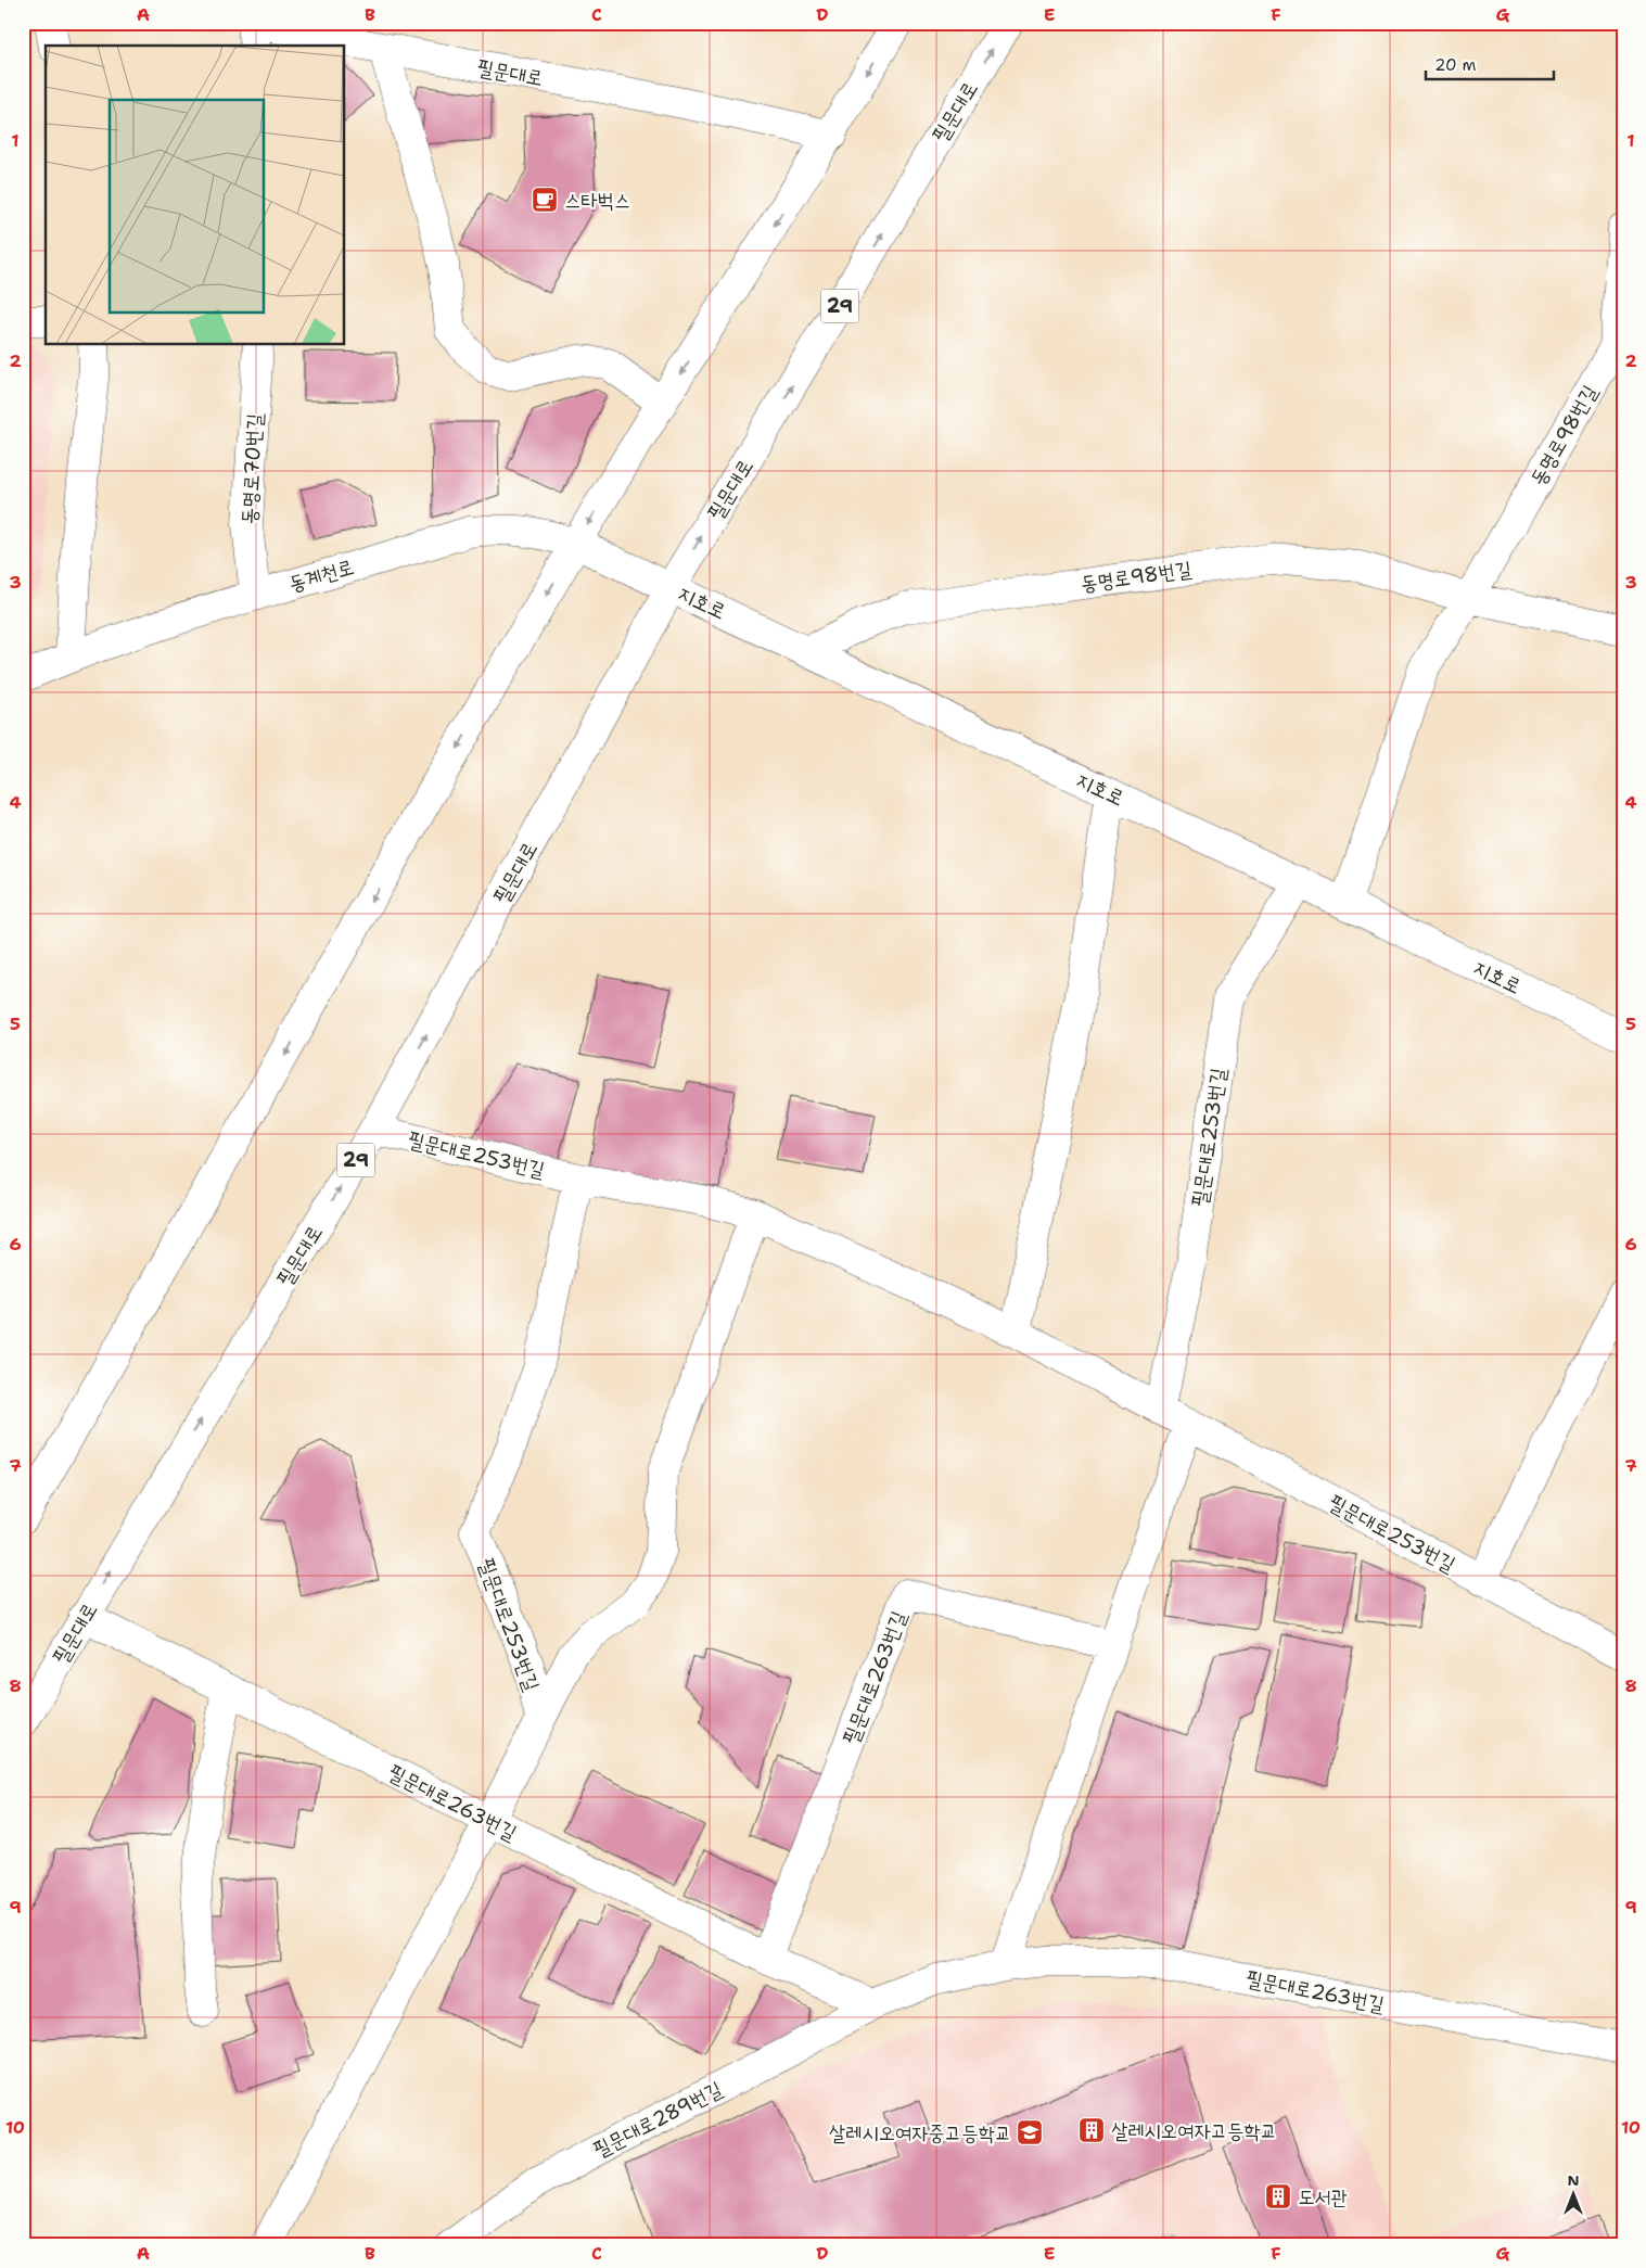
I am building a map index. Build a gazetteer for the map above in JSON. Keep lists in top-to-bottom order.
{
  "streets": {
    "street": [
      "필문대로",
      "29",
      "동명로98번길",
      "동명로70번길",
      "동계천로",
      "지호로",
      "필문대로253번길",
      "필문대로263번길",
      "필문대로289번길"
    ]
  },
  "crossings": [
    ["필문대로", "지호로"],
    ["필문대로", "필문대로253번길"],
    ["필문대로", "필문대로263번길"],
    ["동명로98번길", "지호로"],
    ["동명로70번길", "동계천로"],
    ["동계천로", "지호로"],
    ["지호로", "필문대로253번길"],
    ["필문대로263번길", "필문대로289번길"]
  ],
  "places": {
    "cafe": ["스타벅스"],
    "building": ["살레시오여자고등학교", "도서관"],
    "school or university": ["살레시오여자중고등학교"]
  },
  "scale_bar": "20 m",
  "north": "top",
  "grid": {
    "columns": [
      "A",
      "B",
      "C",
      "D",
      "E",
      "F",
      "G"
    ],
    "rows": [
      "1",
      "2",
      "3",
      "4",
      "5",
      "6",
      "7",
      "8",
      "9",
      "10"
    ]
  }
}
